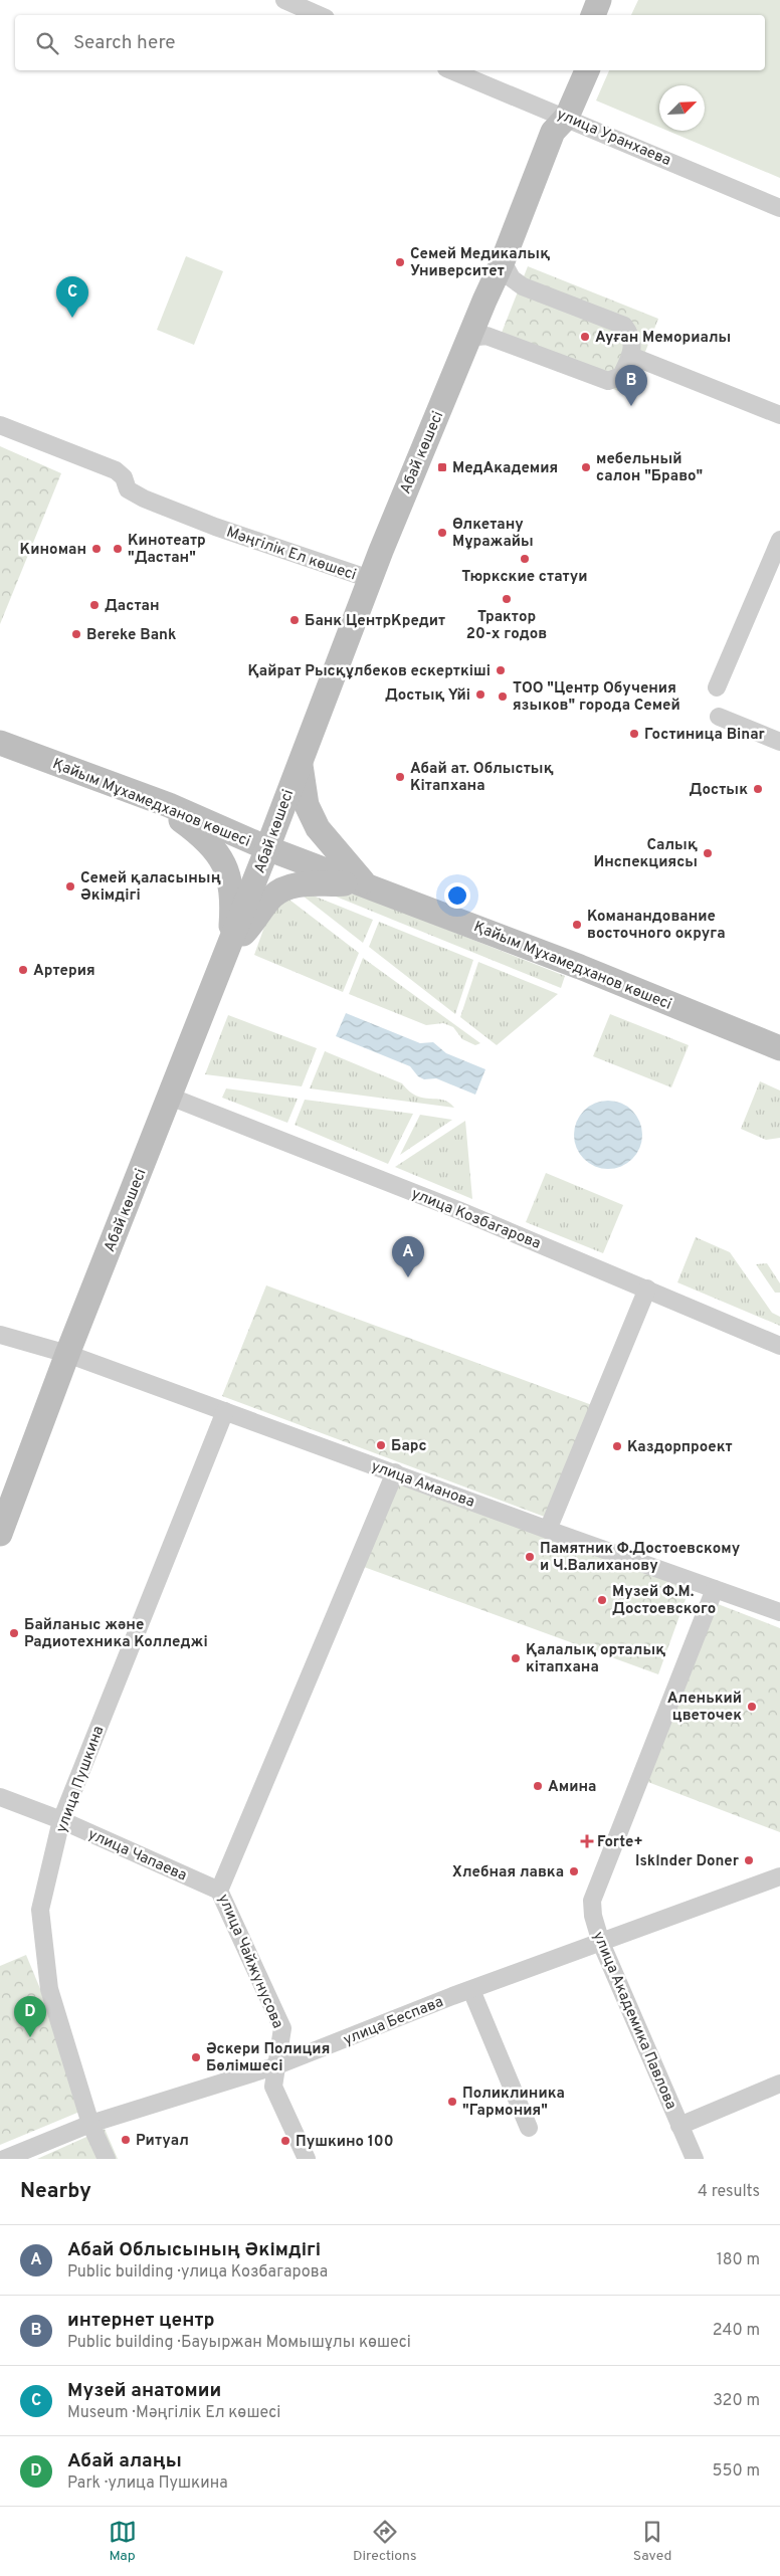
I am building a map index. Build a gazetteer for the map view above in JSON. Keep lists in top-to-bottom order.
{
  "streets": {
    "main road": ["Абай көшесі", "Қайым Мұхамедханов көшесі"],
    "street": [
      "улица Уранхаева",
      "Мәңгілік Ел көшесі",
      "улица Козбагарова",
      "улица Аманова",
      "улица Пушкина",
      "улица Чапаева",
      "улица Чайжунусова",
      "улица Беспава",
      "улица Академика Павлова"
    ]
  },
  "crossings": [
    ["улица Уранхаева", "Абай көшесі"],
    ["Абай көшесі", "Мәңгілік Ел көшесі"],
    ["Абай көшесі", "Қайым Мұхамедханов көшесі"],
    ["Абай көшесі", "улица Козбагарова"],
    ["Абай көшесі", "улица Аманова"],
    ["улица Аманова", "улица Пушкина"],
    ["улица Аманова", "улица Чайжунусова"],
    ["улица Аманова", "улица Академика Павлова"],
    ["улица Пушкина", "улица Чапаева"],
    ["улица Пушкина", "улица Беспава"],
    ["улица Чапаева", "улица Чайжунусова"],
    ["улица Чайжунусова", "улица Беспава"],
    ["улица Беспава", "улица Академика Павлова"]
  ],
  "places": {
    "other": [
      "Семей Медикалық Университет",
      "Ауған Мемориалы",
      "мебельный салон \"Браво\"",
      "Өлкетану Мұражайы",
      "Киноман",
      "Кинотеатр \"Дастан\"",
      "Тюркские статуи",
      "Трактор 20-х годов",
      "Дастан",
      "Банк ЦентрКредит",
      "Bereke Bank",
      "Қайрат Рысқұлбеков ескерткіші",
      "Достық Үйі",
      "ТОО \"Центр Обучения языков\" города Семей",
      "Гостиница Binar",
      "Абай ат. Облыстық Кітапхана",
      "Достык",
      "Салық Инспекциясы",
      "Семей қаласының Әкімдігі",
      "Команандование восточного округа",
      "Артерия",
      "Барс",
      "Каздорпроект",
      "Памятник Ф.Достоевскому и Ч.Валиханову",
      "Музей Ф.М. Достоевского",
      "Байланыс және Радиотехника Колледжі",
      "Қалалық орталық кітапхана",
      "Аленький цветочек",
      "Амина",
      "Isklnder Doner",
      "Хлебная лавка",
      "Әскери Полиция Бөлімшесі",
      "Поликлиника \"Гармония\"",
      "Ритуал",
      "Пушкино 100"
    ],
    "transit": ["МедАкадемия"],
    "health": ["Forte+"]
  },
  "north": "top right",
  "page": {
    "search": "Search here",
    "pins": [
      "C",
      "B",
      "A",
      "D"
    ],
    "heading": ["Nearby", "4 results"],
    "list": [
      {
        "mark": "A",
        "name": "Абай Облысының Әкімдігі",
        "note": "Public building · улица Козбагарова",
        "value": "180 m"
      },
      {
        "mark": "B",
        "name": "интернет центр",
        "note": "Public building · Бауыржан Момышұлы көшесі",
        "value": "240 m"
      },
      {
        "mark": "C",
        "name": "Музей анатомии",
        "note": "Museum · Мәңгілік Ел көшесі",
        "value": "320 m"
      },
      {
        "mark": "D",
        "name": "Абай алаңы",
        "note": "Park · улица Пушкина",
        "value": "550 m"
      }
    ],
    "nav": ["Map", "Directions", "Saved"]
  }
}
